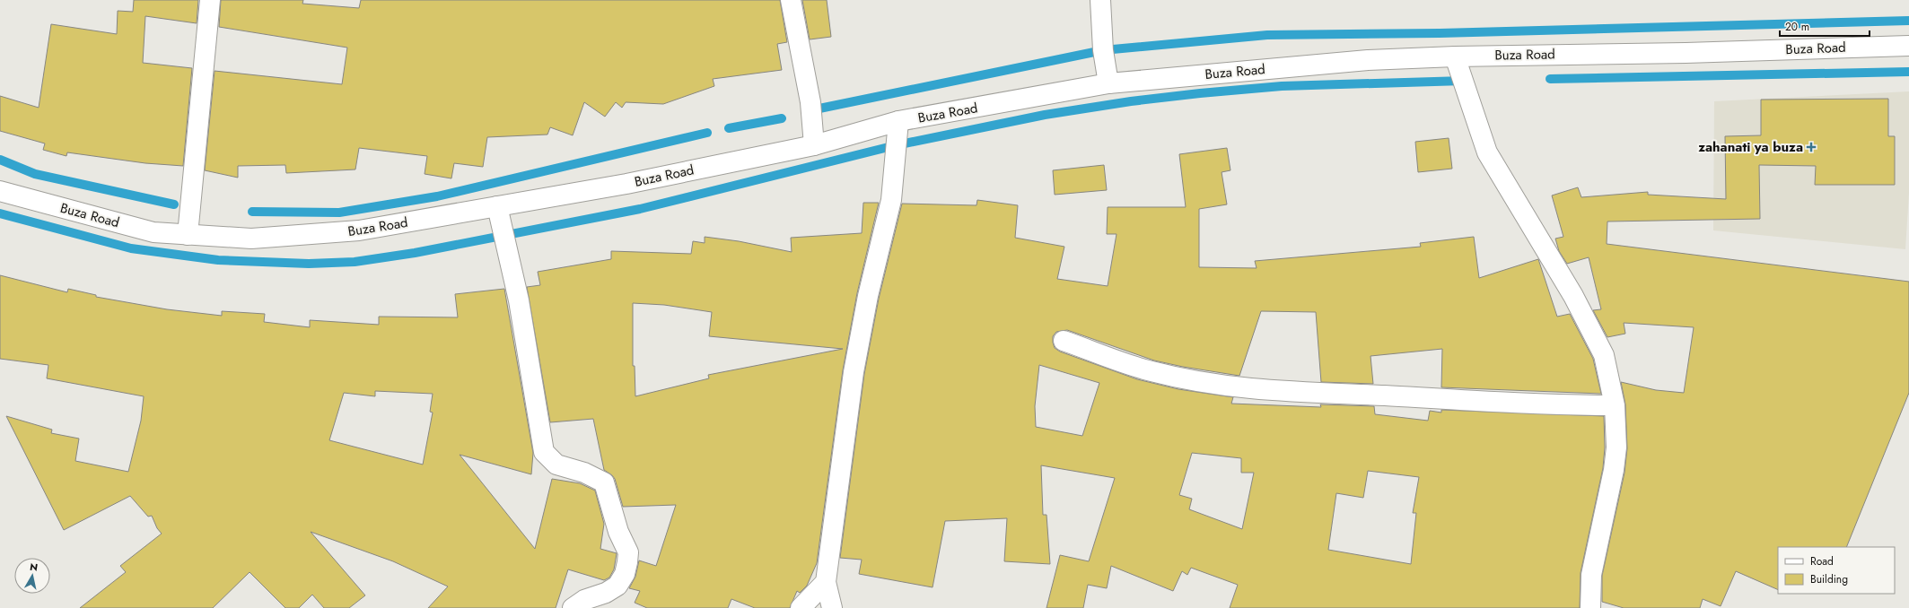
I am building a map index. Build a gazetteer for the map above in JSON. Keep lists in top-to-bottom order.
{
  "streets": {
    "street": ["Buza Road"]
  },
  "places": {
    "health": ["zahanati ya buza"]
  },
  "legend": ["Road", "Building"],
  "scale_bar": "20 m",
  "north": "top"
}
